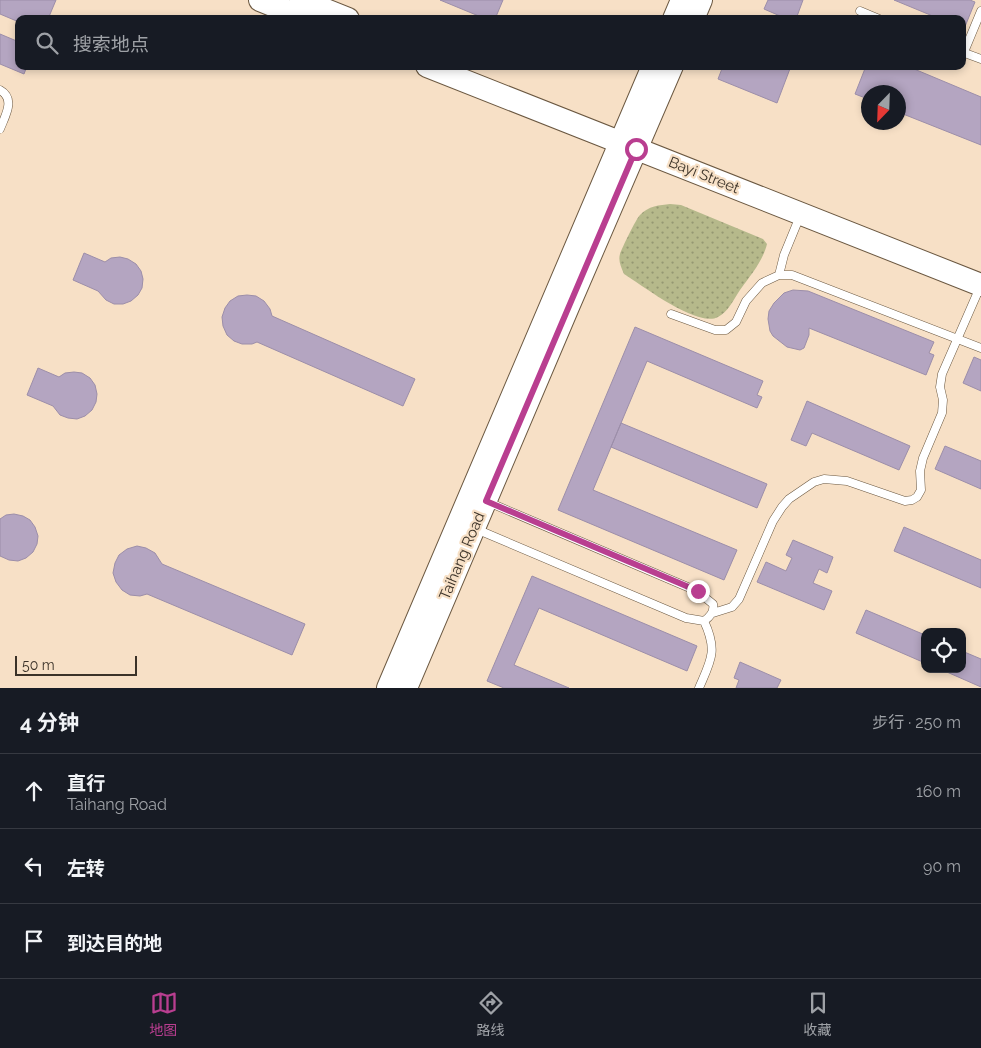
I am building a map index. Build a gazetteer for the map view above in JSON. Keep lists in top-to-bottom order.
{
  "streets": {
    "street": ["Bayi Street", "Taihang Road"]
  },
  "crossings": [
    ["Bayi Street", "Taihang Road"]
  ],
  "scale_bar": "50 m",
  "north": "bottom left",
  "page": {
    "search": "搜索地点",
    "scale": "50 m",
    "heading": ["4 分钟", "步行 · 250 m"],
    "list": [
      ["直行", "Taihang Road", "160 m"],
      ["左转", "90 m"],
      "到达目的地"
    ],
    "nav": ["地图", "路线", "收藏"]
  }
}
